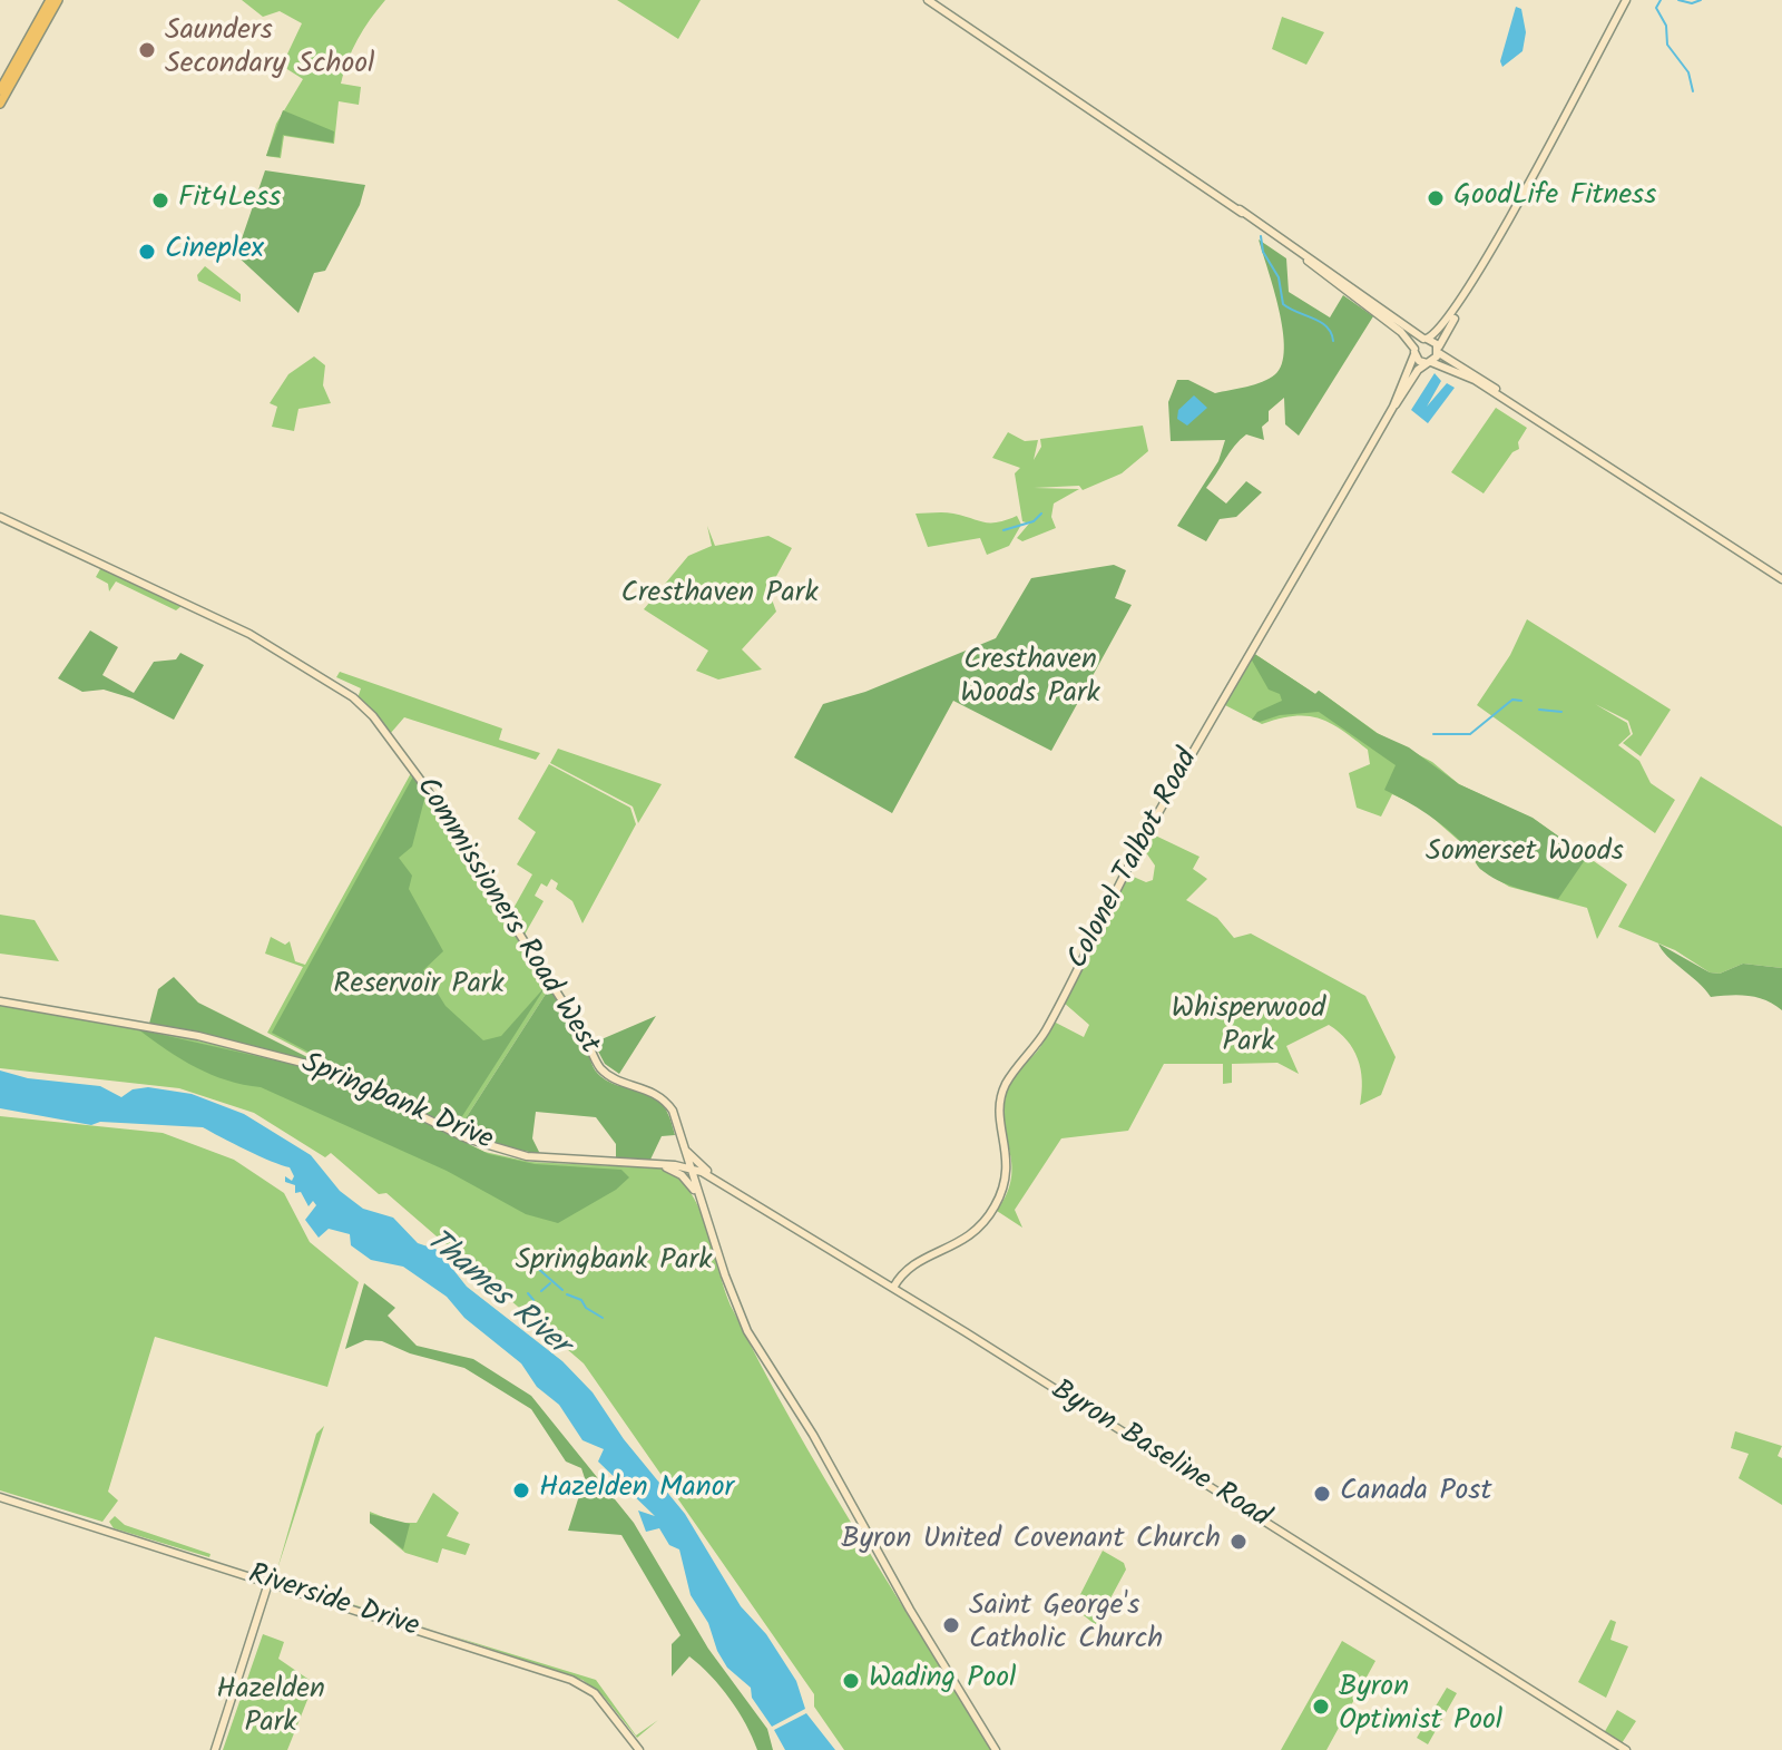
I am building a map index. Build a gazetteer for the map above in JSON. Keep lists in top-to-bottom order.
{
  "streets": {
    "main road": [
      "Colonel Talbot Road",
      "Commissioners Road West",
      "Springbank Drive",
      "Byron Baseline Road",
      "Riverside Drive"
    ]
  },
  "crossings": [
    ["Colonel Talbot Road", "Byron Baseline Road"],
    ["Commissioners Road West", "Springbank Drive"],
    ["Commissioners Road West", "Byron Baseline Road"],
    ["Springbank Drive", "Byron Baseline Road"]
  ],
  "water": ["Thames River"],
  "parks": [
    "Cresthaven Park",
    "Cresthaven Woods Park",
    "Somerset Woods",
    "Reservoir Park",
    "Whisperwood Park",
    "Springbank Park",
    "Hazelden Park"
  ],
  "places": [
    "Saunders Secondary School",
    "GoodLife Fitness",
    "Fit4Less",
    "Cineplex",
    "Hazelden Manor",
    "Canada Post",
    "Byron United Covenant Church",
    "Saint George's Catholic Church",
    "Wading Pool",
    "Byron Optimist Pool"
  ]
}
